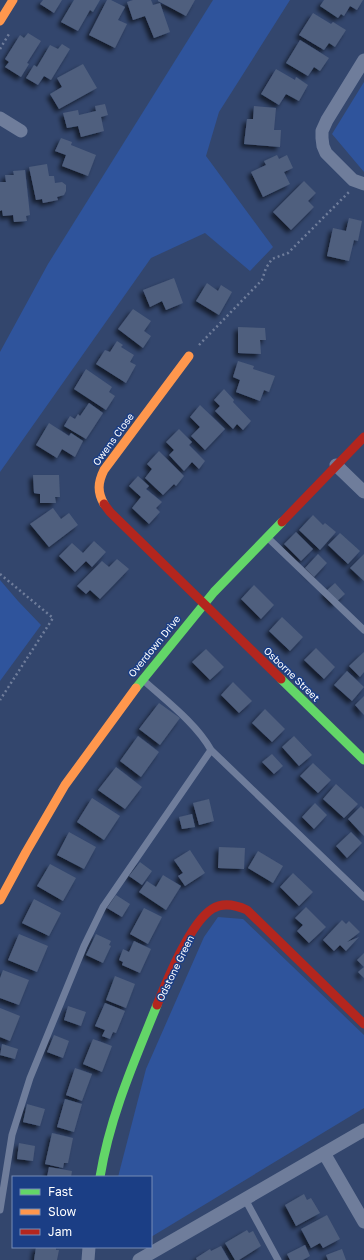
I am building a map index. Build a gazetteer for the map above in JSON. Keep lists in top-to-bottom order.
{
  "streets": {
    "street": [
      "Owens Close",
      "Overdown Drive",
      "Osborne Street",
      "Odstone Green"
    ]
  },
  "crossings": [
    ["Owens Close", "Overdown Drive"],
    ["Owens Close", "Osborne Street"],
    ["Overdown Drive", "Osborne Street"]
  ],
  "legend": ["Fast", "Slow", "Jam"]
}
